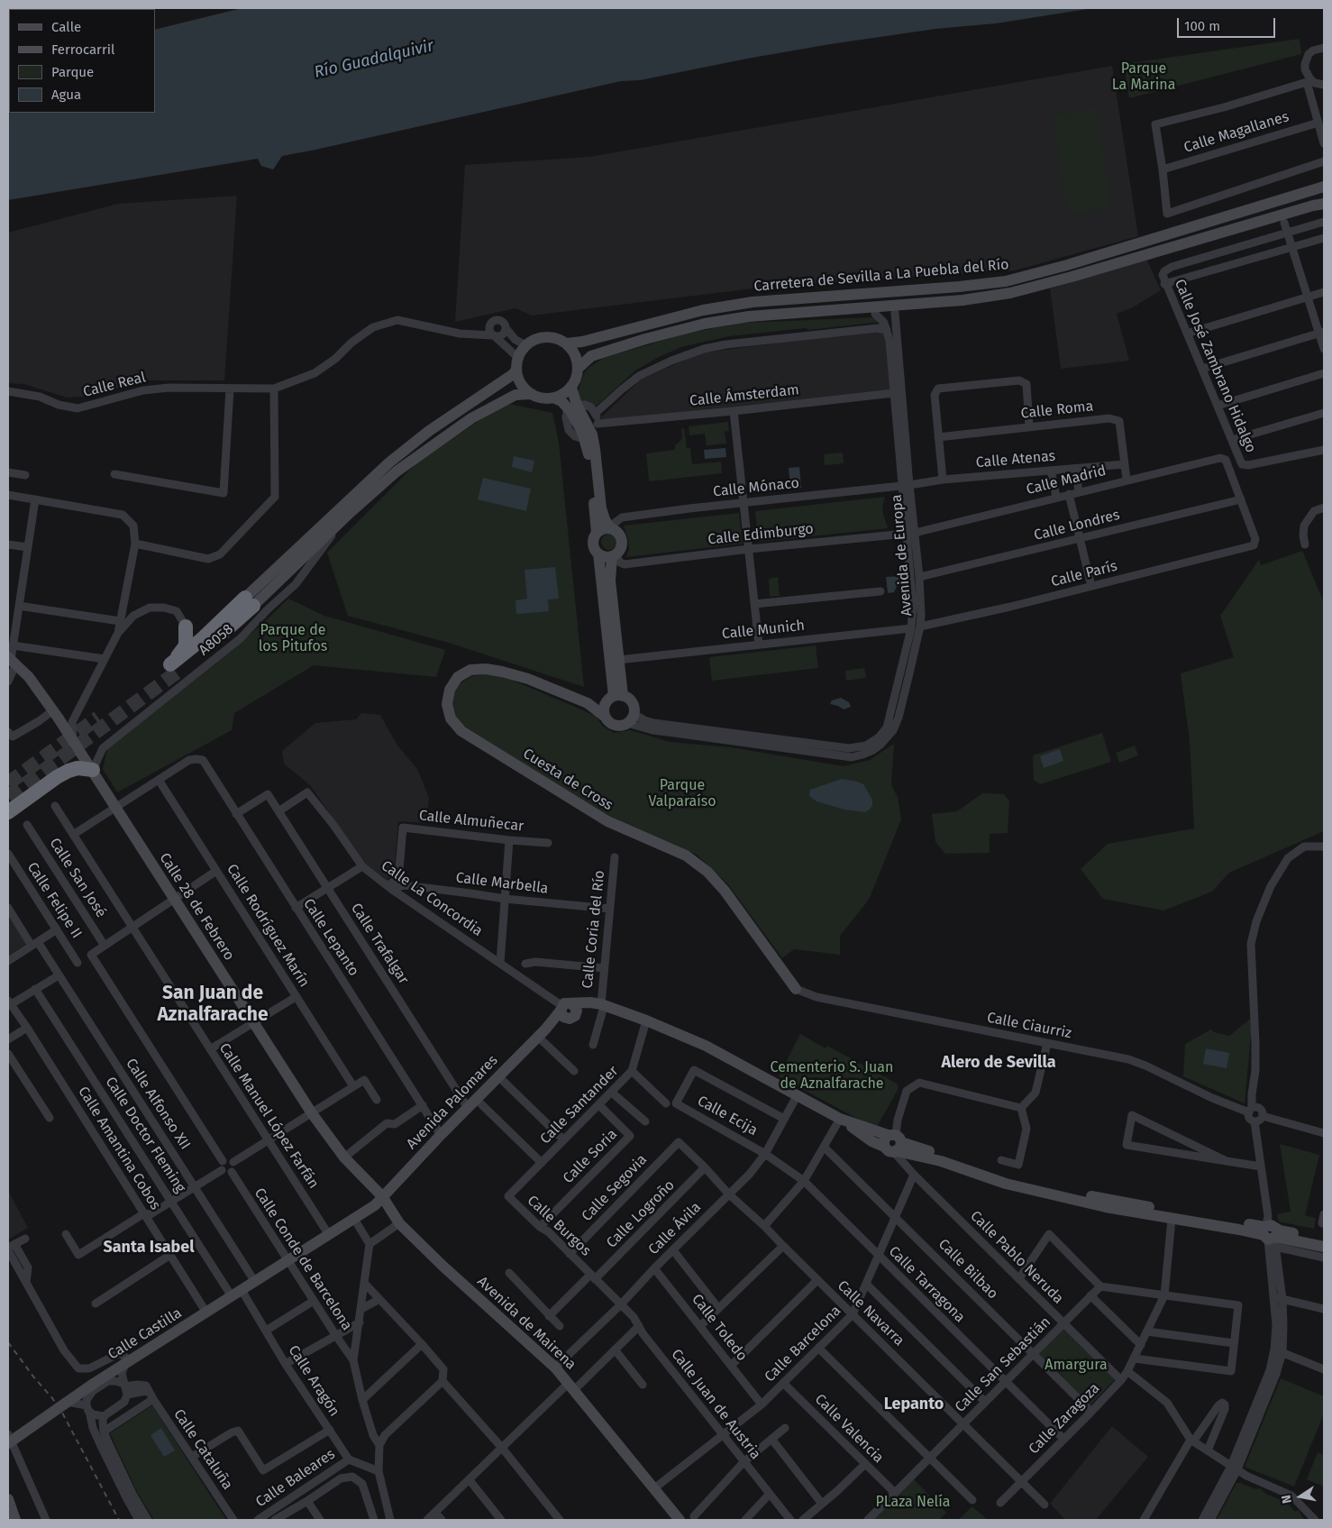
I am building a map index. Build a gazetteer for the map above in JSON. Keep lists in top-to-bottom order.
{
  "streets": {
    "street": [
      "Calle Magallanes",
      "Carretera de Sevilla a La Puebla del Río",
      "Calle José Zambrano Hidalgo",
      "Calle Real",
      "Calle Ámsterdam",
      "Calle Roma",
      "Calle Atenas",
      "Calle Madrid",
      "Calle Mónaco",
      "Calle Londres",
      "Calle Edimburgo",
      "Avenida de Europa",
      "Calle París",
      "Calle Munich",
      "A8058",
      "Cuesta de Cross",
      "Calle Almuñecar",
      "Calle San José",
      "Calle Marbella",
      "Calle La Concordia",
      "Calle Felipe II",
      "Calle 28 de Febrero",
      "Calle Rodríguez Marín",
      "Calle Coria del Río",
      "Calle Lepanto",
      "Calle Trafalgar",
      "Calle Ciaurriz",
      "Avenida Palomares",
      "Calle Alfonso XII",
      "Calle Santander",
      "Calle Manuel López Farfán",
      "Calle Ecija",
      "Calle Doctor Fleming",
      "Calle Amantina Cobos",
      "Calle Soria",
      "Calle Segovia",
      "Calle Logroño",
      "Calle Burgos",
      "Calle Ávila",
      "Calle Pablo Neruda",
      "Calle Conde de Barcelona",
      "Calle Bilbao",
      "Calle Tarragona",
      "Calle Navarra",
      "Avenida de Mairena",
      "Calle Toledo",
      "Calle Castilla",
      "Calle Barcelona",
      "Calle San Sebastián",
      "Calle Aragón",
      "Calle Juan de Austria",
      "Calle Zaragoza",
      "Calle Valencia",
      "Calle Cataluña",
      "Calle Baleares"
    ]
  },
  "crossings": [
    ["Calle Ámsterdam", "Avenida de Europa"],
    ["Calle Roma", "Calle Atenas"],
    ["Calle Roma", "Calle Madrid"],
    ["Calle Atenas", "Calle Mónaco"],
    ["Calle Atenas", "Avenida de Europa"],
    ["Calle Madrid", "Calle Londres"],
    ["Calle Madrid", "Calle Edimburgo"],
    ["Calle Madrid", "Avenida de Europa"],
    ["Calle Madrid", "Calle París"],
    ["Calle Mónaco", "Calle Edimburgo"],
    ["Calle Mónaco", "Avenida de Europa"],
    ["Calle Londres", "Avenida de Europa"],
    ["Calle Londres", "Calle París"],
    ["Calle Edimburgo", "Avenida de Europa"],
    ["Avenida de Europa", "Calle París"],
    ["Avenida de Europa", "Calle Munich"],
    ["Avenida de Europa", "Cuesta de Cross"],
    ["A8058", "Calle 28 de Febrero"],
    ["Cuesta de Cross", "Calle Ciaurriz"],
    ["Calle Almuñecar", "Calle Marbella"],
    ["Calle Almuñecar", "Calle La Concordia"],
    ["Calle Marbella", "Calle La Concordia"],
    ["Calle Marbella", "Calle Coria del Río"],
    ["Calle La Concordia", "Calle Trafalgar"],
    ["Calle La Concordia", "Avenida Palomares"],
    ["Calle 28 de Febrero", "Avenida Palomares"],
    ["Calle 28 de Febrero", "Avenida de Mairena"],
    ["Calle Rodríguez Marín", "Calle Lepanto"],
    ["Calle Coria del Río", "Avenida Palomares"],
    ["Calle Lepanto", "Calle Trafalgar"],
    ["Calle Lepanto", "Avenida Palomares"],
    ["Calle Trafalgar", "Avenida Palomares"],
    ["Calle Trafalgar", "Calle Santander"],
    ["Avenida Palomares", "Calle Manuel López Farfán"],
    ["Avenida Palomares", "Avenida de Mairena"],
    ["Avenida Palomares", "Calle Castilla"],
    ["Calle Alfonso XII", "Calle Castilla"],
    ["Calle Santander", "Calle Soria"],
    ["Calle Santander", "Calle Burgos"],
    ["Calle Manuel López Farfán", "Calle Castilla"],
    ["Calle Ecija", "Calle Ávila"],
    ["Calle Ecija", "Calle Tarragona"],
    ["Calle Doctor Fleming", "Calle Castilla"],
    ["Calle Doctor Fleming", "Calle Aragón"],
    ["Calle Amantina Cobos", "Calle Castilla"],
    ["Calle Soria", "Calle Burgos"],
    ["Calle Segovia", "Calle Burgos"],
    ["Calle Segovia", "Calle Navarra"],
    ["Calle Logroño", "Calle Burgos"],
    ["Calle Logroño", "Calle Navarra"],
    ["Calle Burgos", "Calle Ávila"],
    ["Calle Burgos", "Calle Juan de Austria"],
    ["Calle Ávila", "Calle Tarragona"],
    ["Calle Ávila", "Calle Navarra"],
    ["Calle Ávila", "Avenida de Mairena"],
    ["Calle Ávila", "Calle Toledo"],
    ["Calle Ávila", "Calle Juan de Austria"],
    ["Calle Pablo Neruda", "Calle Barcelona"],
    ["Calle Pablo Neruda", "Calle San Sebastián"],
    ["Calle Pablo Neruda", "Calle Zaragoza"],
    ["Calle Conde de Barcelona", "Calle Castilla"],
    ["Calle Bilbao", "Calle Barcelona"],
    ["Calle Bilbao", "Calle San Sebastián"],
    ["Calle Bilbao", "Calle Zaragoza"],
    ["Calle Tarragona", "Calle Barcelona"],
    ["Calle Tarragona", "Calle San Sebastián"],
    ["Calle Tarragona", "Calle Zaragoza"],
    ["Calle Navarra", "Calle Barcelona"],
    ["Calle Navarra", "Calle San Sebastián"],
    ["Calle Navarra", "Calle Zaragoza"],
    ["Avenida de Mairena", "Calle Barcelona"],
    ["Calle Toledo", "Calle Barcelona"],
    ["Calle Castilla", "Calle Aragón"],
    ["Calle Barcelona", "Calle Juan de Austria"],
    ["Calle Barcelona", "Calle Valencia"],
    ["Calle San Sebastián", "Calle Valencia"],
    ["Calle Aragón", "Calle Baleares"]
  ],
  "districts": [
    "San Juan de Aznalfarache",
    "Alero de Sevilla",
    "Santa Isabel",
    "Lepanto"
  ],
  "water": ["Río Guadalquivir"],
  "parks": [
    "Parque La Marina",
    "Parque de los Pitufos",
    "Parque Valparaíso",
    "Cementerio S. Juan de Aznalfarache",
    "Amargura",
    "PLaza Nelía"
  ],
  "legend": [
    "Calle",
    "Ferrocarril",
    "Parque",
    "Agua"
  ],
  "scale_bar": "100 m",
  "north": "left"
}
